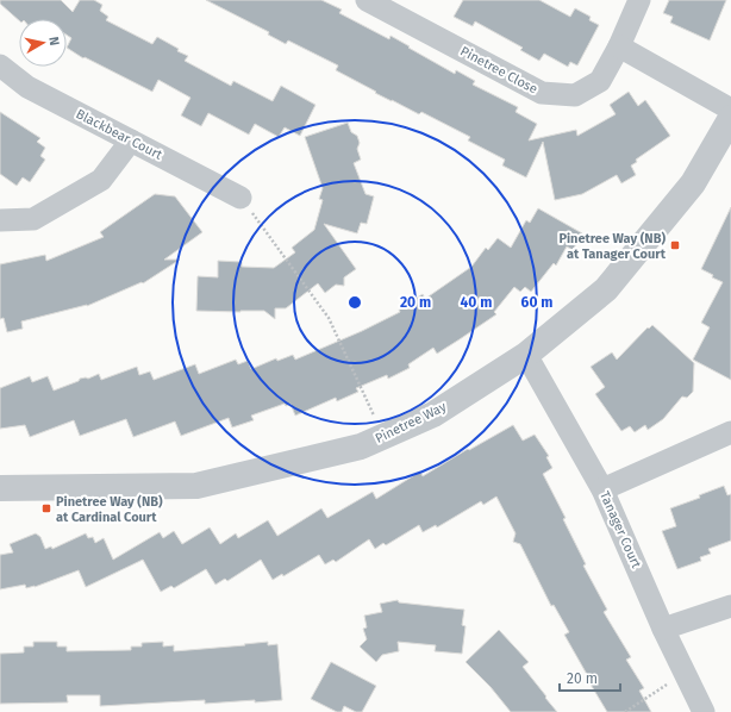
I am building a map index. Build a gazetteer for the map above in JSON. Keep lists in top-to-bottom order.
{
  "streets": {
    "street": [
      "Pinetree Close",
      "Blackbear Court",
      "Pinetree Way",
      "Tanager Court"
    ]
  },
  "crossings": [
    ["Pinetree Way", "Tanager Court"]
  ],
  "places": {
    "transit": ["Pinetree Way (NB) at Tanager Court", "Pinetree Way (NB) at Cardinal Court"]
  },
  "scale_bar": "20 m",
  "north": "right",
  "rings": ["20 m", "40 m", "60 m"]
}
